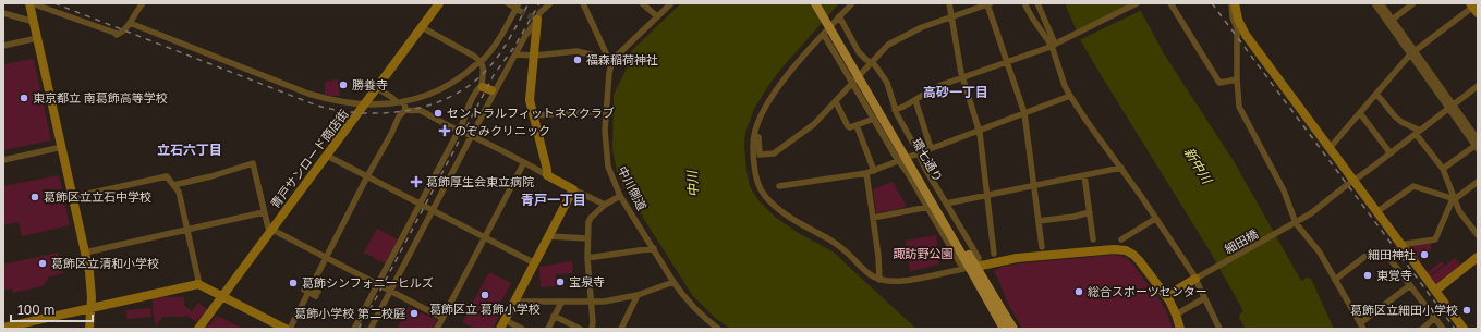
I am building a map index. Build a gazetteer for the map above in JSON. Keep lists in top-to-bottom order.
{
  "streets": {
    "main road": ["環七通り"],
    "street": ["青戸サンロード商店街", "中川側道", "細田橋"]
  },
  "districts": ["高砂一丁目", "立石六丁目", "青戸一丁目"],
  "water": ["新中川", "中川"],
  "parks": ["諏訪野公園"],
  "places": {
    "other": [
      "福森稲荷神社",
      "勝養寺",
      "東京都立 南葛飾高等学校",
      "セントラルフィットネスクラブ",
      "葛飾区立立石中学校",
      "細田神社",
      "葛飾区立清和小学校",
      "東覚寺",
      "宝泉寺",
      "葛飾シンフォニーヒルズ",
      "総合スポーツセンター",
      "葛飾区立 葛飾小学校",
      "葛飾区立細田小学校",
      "葛飾小学校 第二校庭"
    ],
    "health": ["のぞみクリニック", "葛飾厚生会東立病院"]
  },
  "scale_bar": "100 m"
}
